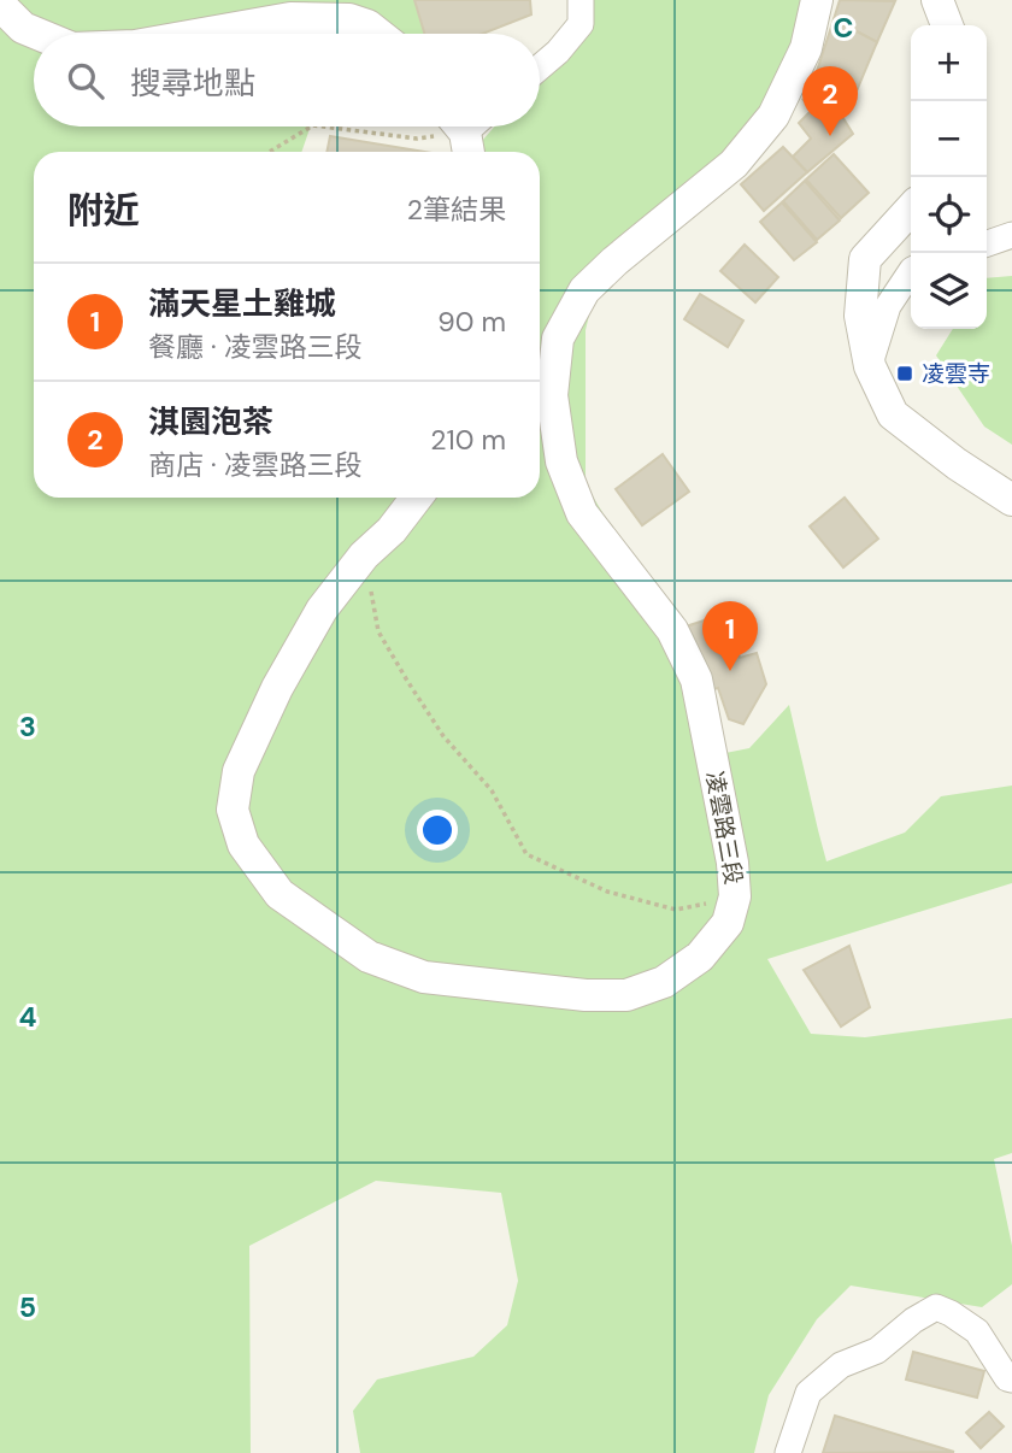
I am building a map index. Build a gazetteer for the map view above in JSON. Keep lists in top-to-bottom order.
{
  "streets": {
    "street": ["凌雲路三段"]
  },
  "places": {
    "transit": ["凌雲寺"]
  },
  "page": {
    "map_buttons": ["+", "−"],
    "search": "搜尋地點",
    "pins": ["2", "1"],
    "heading": ["附近", "2筆結果"],
    "list": [
      {
        "mark": "1",
        "name": "滿天星土雞城",
        "note": "餐廳 · 凌雲路三段",
        "value": "90 m"
      },
      {
        "mark": "2",
        "name": "淇園泡茶",
        "note": "商店 · 凌雲路三段",
        "value": "210 m"
      }
    ]
  },
  "grid": {
    "columns": ["C"],
    "rows": ["3", "4", "5"]
  }
}
